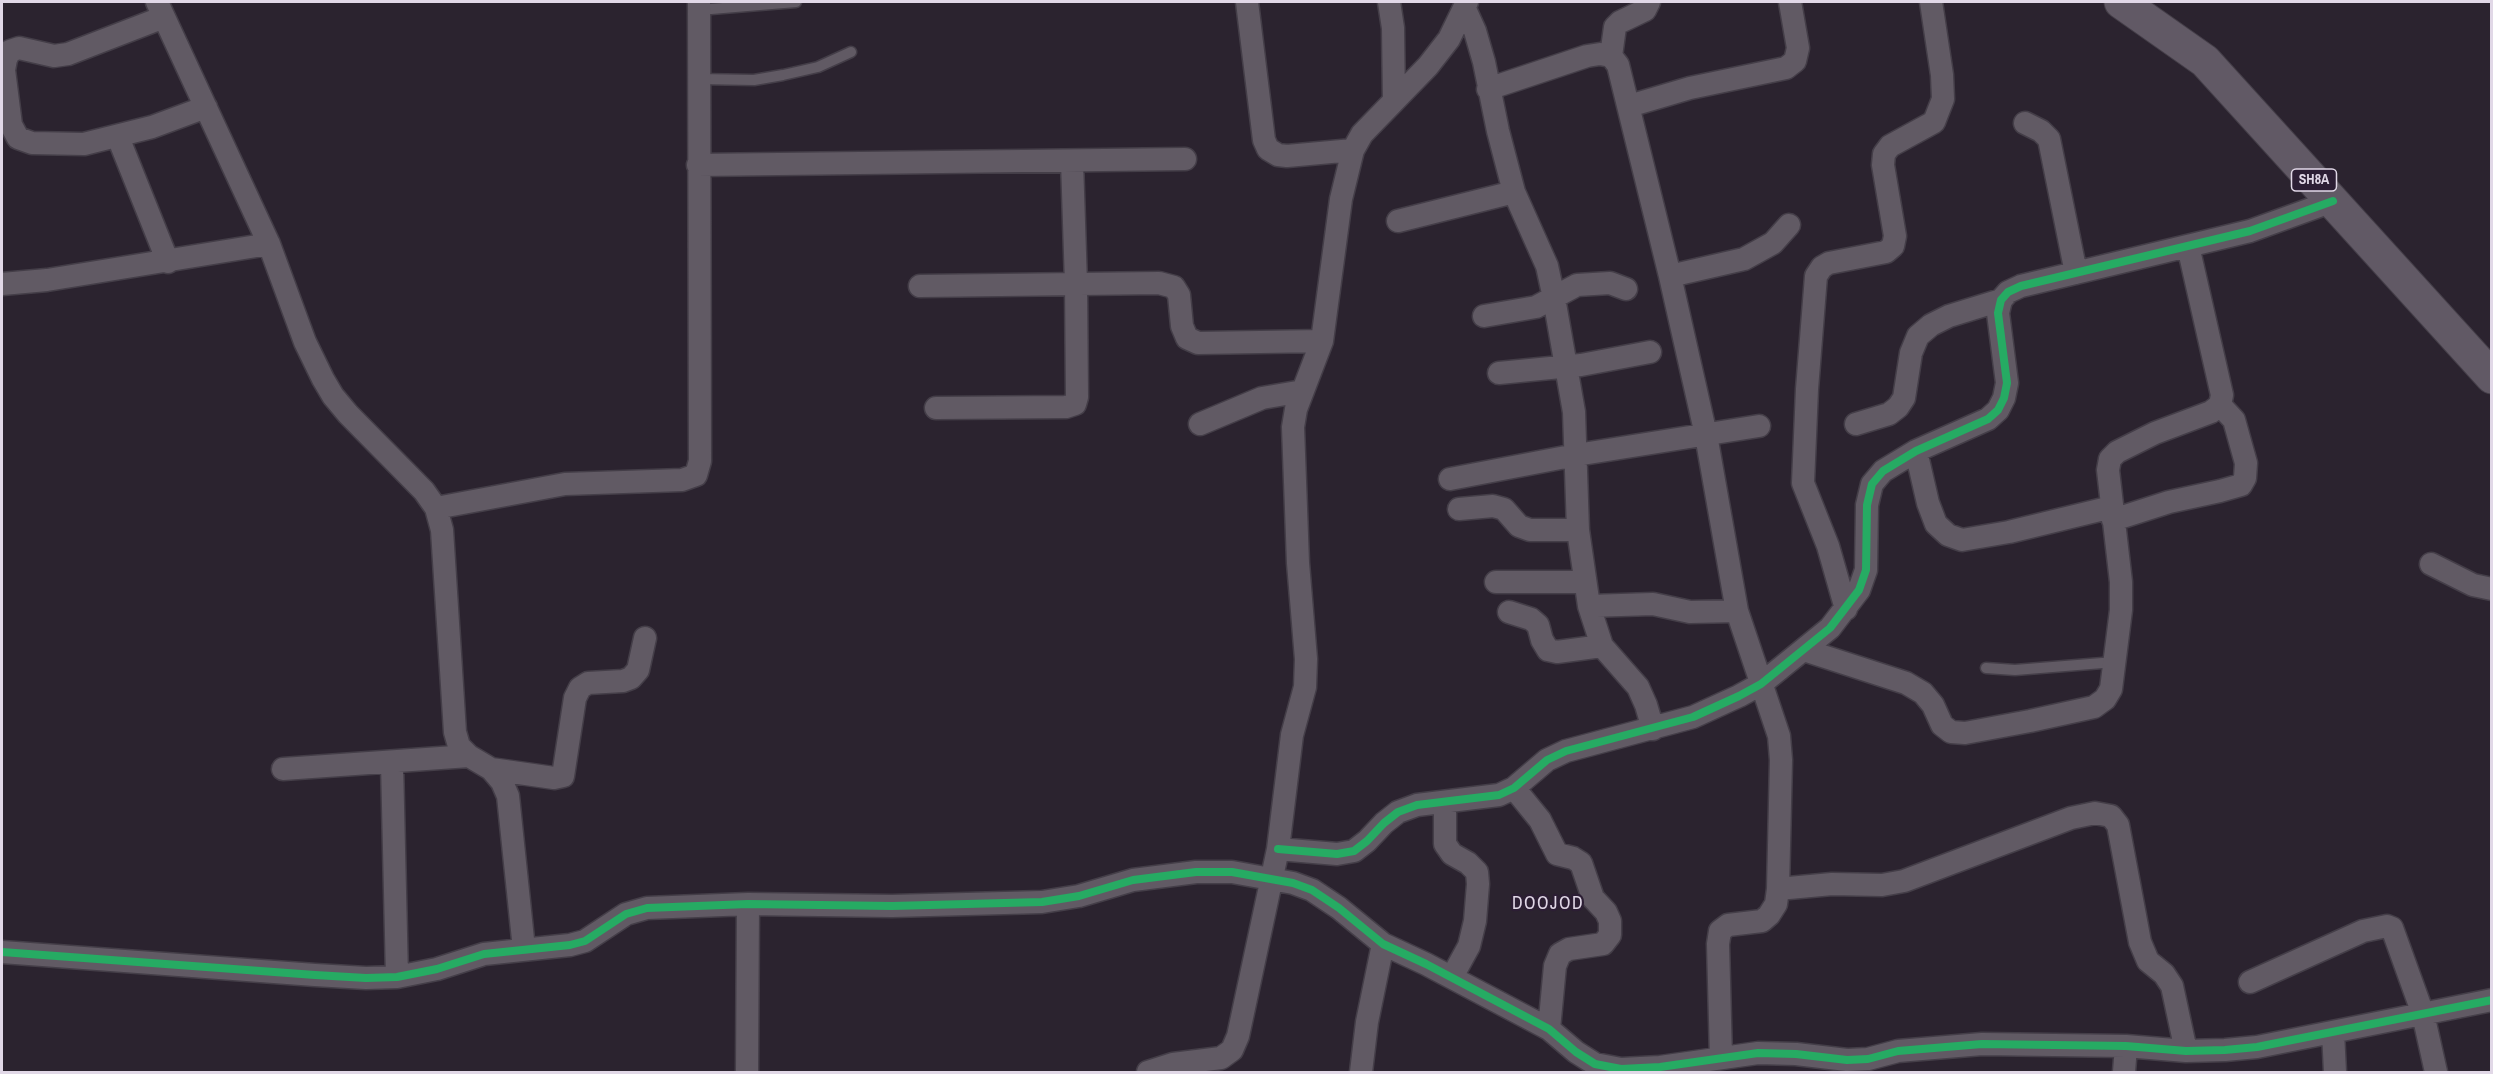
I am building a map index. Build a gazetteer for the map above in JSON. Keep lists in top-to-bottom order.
{
  "streets": {
    "main road": ["SH8A"]
  },
  "districts": ["DOOJOD"]
}
